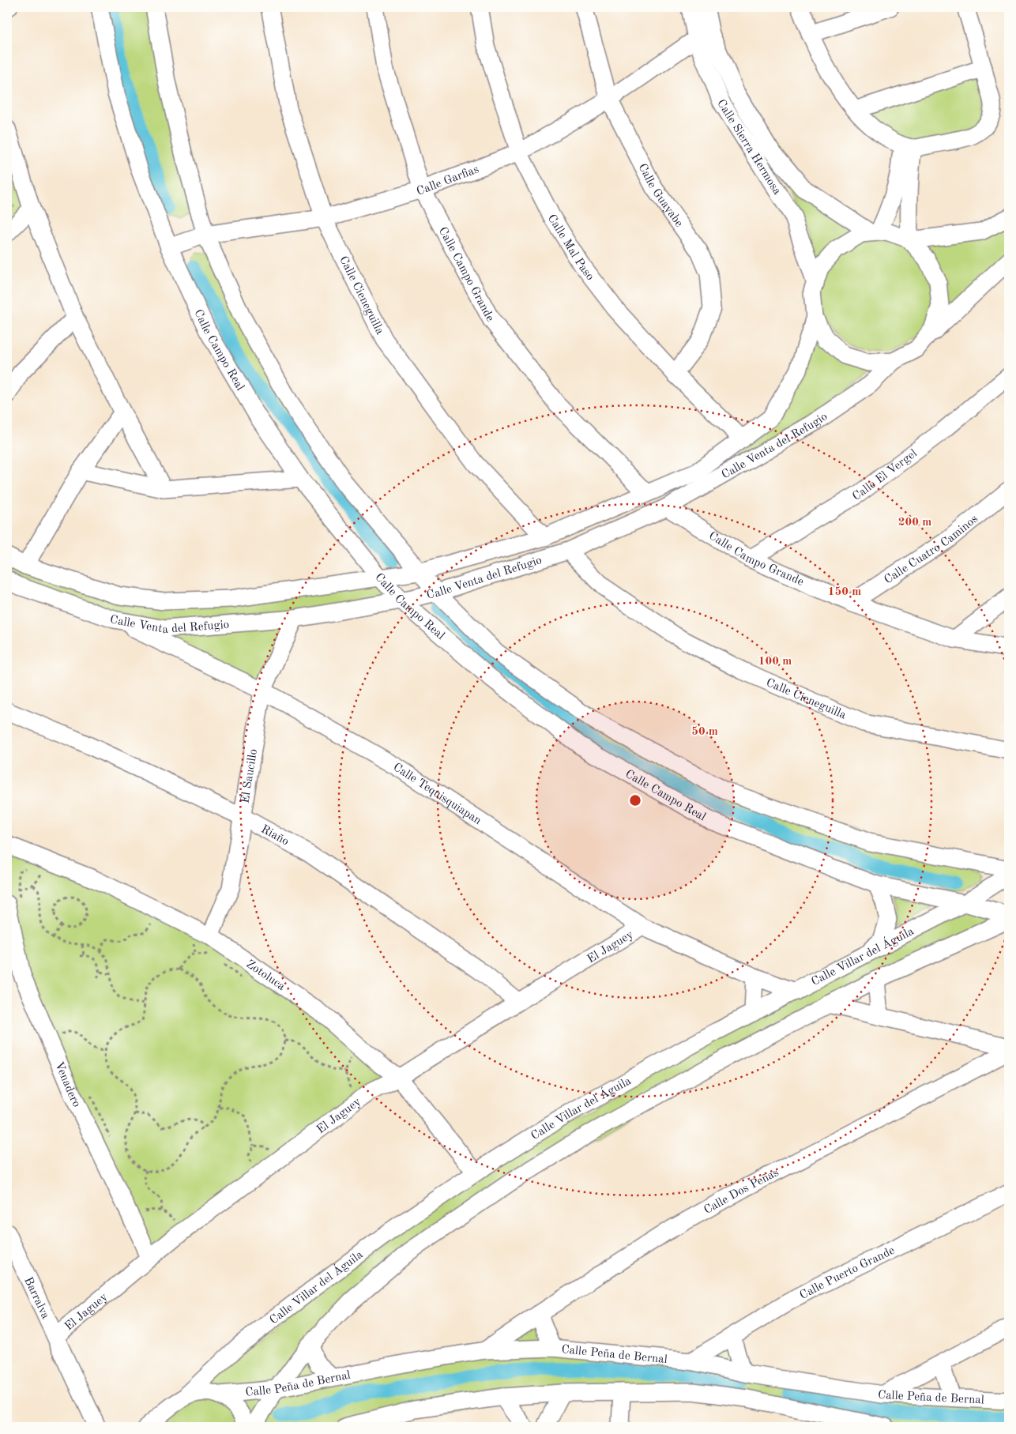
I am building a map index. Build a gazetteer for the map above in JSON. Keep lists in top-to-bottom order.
{
  "streets": {
    "street": [
      "Calle Sierra Hermosa",
      "Calle Garfias",
      "Calle Guayabe",
      "Calle Mal Paso",
      "Calle Campo Grande",
      "Calle Cieneguilla",
      "Calle Campo Real",
      "Calle Venta del Refugio",
      "Calle El Vergel",
      "Calle Cuatro Caminos",
      "El Saucillo",
      "Calle Tequisquiapan",
      "Riaño",
      "El Jaguey",
      "Calle Villar del Águila",
      "Zotoluca",
      "Venadero",
      "Calle Dos Peñas",
      "Calle Puerto Grande",
      "Barralva",
      "Calle Peña de Bernal"
    ]
  },
  "crossings": [
    ["Calle Sierra Hermosa", "Calle Garfias"],
    ["Calle Sierra Hermosa", "Calle Venta del Refugio"],
    ["Calle Garfias", "Calle Guayabe"],
    ["Calle Garfias", "Calle Mal Paso"],
    ["Calle Garfias", "Calle Campo Grande"],
    ["Calle Garfias", "Calle Cieneguilla"],
    ["Calle Garfias", "Calle Campo Real"],
    ["Calle Guayabe", "Calle Mal Paso"],
    ["Calle Mal Paso", "Calle Venta del Refugio"],
    ["Calle Campo Grande", "Calle Venta del Refugio"],
    ["Calle Campo Grande", "Calle El Vergel"],
    ["Calle Campo Grande", "Calle Cuatro Caminos"],
    ["Calle Cieneguilla", "Calle Venta del Refugio"],
    ["Calle Campo Real", "Calle Venta del Refugio"],
    ["Calle Campo Real", "Calle Villar del Águila"],
    ["Calle Venta del Refugio", "El Saucillo"],
    ["Calle Venta del Refugio", "Calle Tequisquiapan"],
    ["El Saucillo", "Calle Tequisquiapan"],
    ["El Saucillo", "Riaño"],
    ["El Saucillo", "Zotoluca"],
    ["Calle Tequisquiapan", "El Jaguey"],
    ["Calle Tequisquiapan", "Calle Villar del Águila"],
    ["Riaño", "El Jaguey"],
    ["El Jaguey", "Zotoluca"],
    ["El Jaguey", "Venadero"],
    ["El Jaguey", "Barralva"],
    ["Calle Villar del Águila", "Zotoluca"],
    ["Calle Dos Peñas", "Calle Peña de Bernal"],
    ["Calle Puerto Grande", "Calle Peña de Bernal"]
  ],
  "rings": [
    "200 m",
    "150 m",
    "100 m",
    "50 m"
  ]
}
